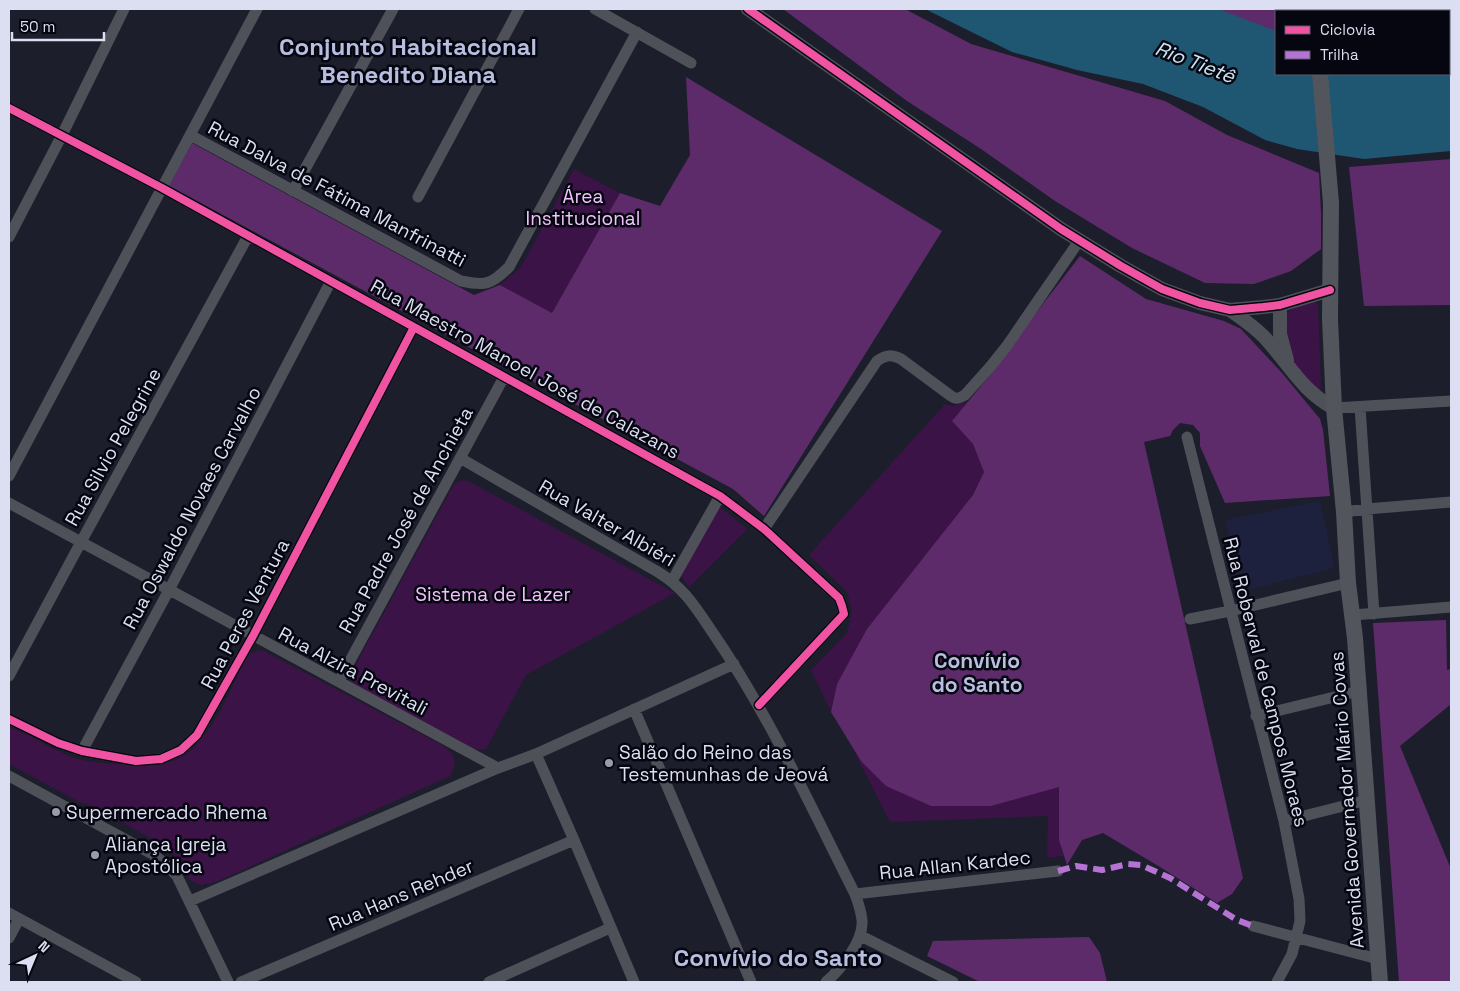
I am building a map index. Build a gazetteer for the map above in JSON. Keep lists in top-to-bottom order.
{
  "streets": {
    "main road": ["Avenida Governador Mário Covas"],
    "street": [
      "Rua Dalva de Fátima Manfrinatti",
      "Rua Maestro Manoel José de Calazans",
      "Rua Silvio Pelegrine",
      "Rua Oswaldo Novaes Carvalho",
      "Rua Padre José de Anchieta",
      "Rua Valter Albiéri",
      "Rua Peres Ventura",
      "Rua Alzira Previtali",
      "Rua Roberval de Campos Moraes",
      "Rua Allan Kardec",
      "Rua Hans Rehder"
    ]
  },
  "crossings": [
    ["Rua Maestro Manoel José de Calazans", "Rua Silvio Pelegrine"],
    ["Rua Maestro Manoel José de Calazans", "Rua Oswaldo Novaes Carvalho"],
    ["Rua Maestro Manoel José de Calazans", "Rua Padre José de Anchieta"],
    ["Rua Maestro Manoel José de Calazans", "Rua Valter Albiéri"],
    ["Rua Maestro Manoel José de Calazans", "Rua Peres Ventura"],
    ["Rua Silvio Pelegrine", "Rua Alzira Previtali"],
    ["Rua Oswaldo Novaes Carvalho", "Rua Peres Ventura"],
    ["Rua Oswaldo Novaes Carvalho", "Rua Alzira Previtali"],
    ["Rua Padre José de Anchieta", "Rua Valter Albiéri"],
    ["Rua Padre José de Anchieta", "Rua Alzira Previtali"],
    ["Rua Valter Albiéri", "Rua Allan Kardec"],
    ["Rua Peres Ventura", "Rua Alzira Previtali"]
  ],
  "districts": ["Conjunto Habitacional Benedito Diana", "Convívio do Santo", "Convívio do Santo"],
  "water": ["Rio Tietê"],
  "parks": ["Área Institucional", "Sistema de Lazer"],
  "places": ["Salão do Reino das Testemunhas de Jeová", "Supermercado Rhema", "Aliança Igreja Apostólica"],
  "legend": ["Ciclovia", "Trilha"],
  "scale_bar": "50 m",
  "north": "top right"
}
